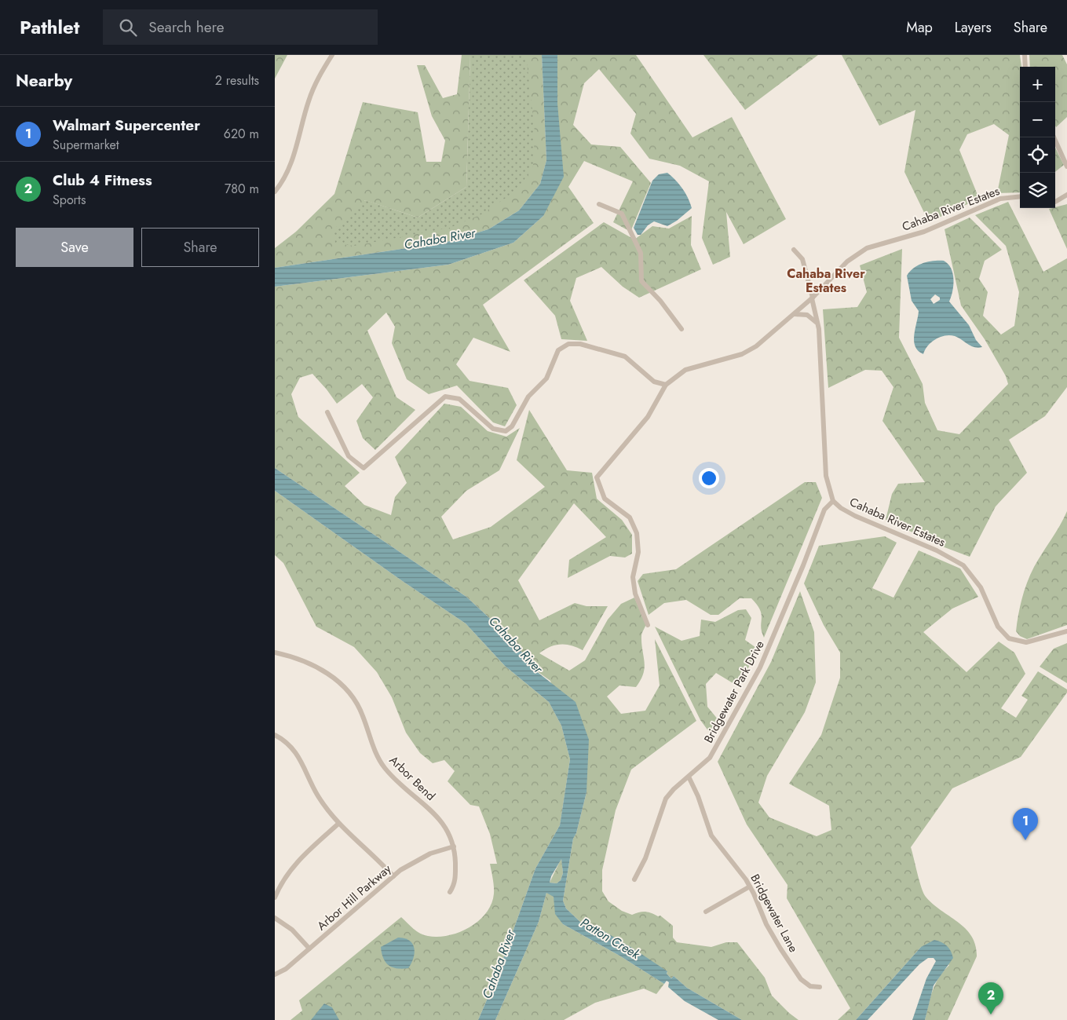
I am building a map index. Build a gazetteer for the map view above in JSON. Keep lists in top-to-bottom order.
{
  "streets": {
    "street": [
      "Cahaba River Estates",
      "Bridgewater Park Drive",
      "Arbor Bend",
      "Arbor Hill Parkway",
      "Bridgewater Lane"
    ]
  },
  "crossings": [
    ["Cahaba River Estates", "Bridgewater Park Drive"],
    ["Bridgewater Park Drive", "Bridgewater Lane"],
    ["Arbor Bend", "Arbor Hill Parkway"]
  ],
  "districts": ["Cahaba River Estates"],
  "water": ["Cahaba River", "Patton Creek"],
  "page": {
    "header": "Pathlet",
    "search": "Search here",
    "nav": ["Map", "Layers", "Share"],
    "heading": ["Nearby", "2 results"],
    "map_buttons": ["+", "−"],
    "list": [
      {
        "mark": "1",
        "name": "Walmart Supercenter",
        "note": "Supermarket",
        "value": "620 m"
      },
      {
        "mark": "2",
        "name": "Club 4 Fitness",
        "note": "Sports",
        "value": "780 m"
      }
    ],
    "buttons": ["Save", "Share"],
    "pins": ["1", "2"]
  }
}
